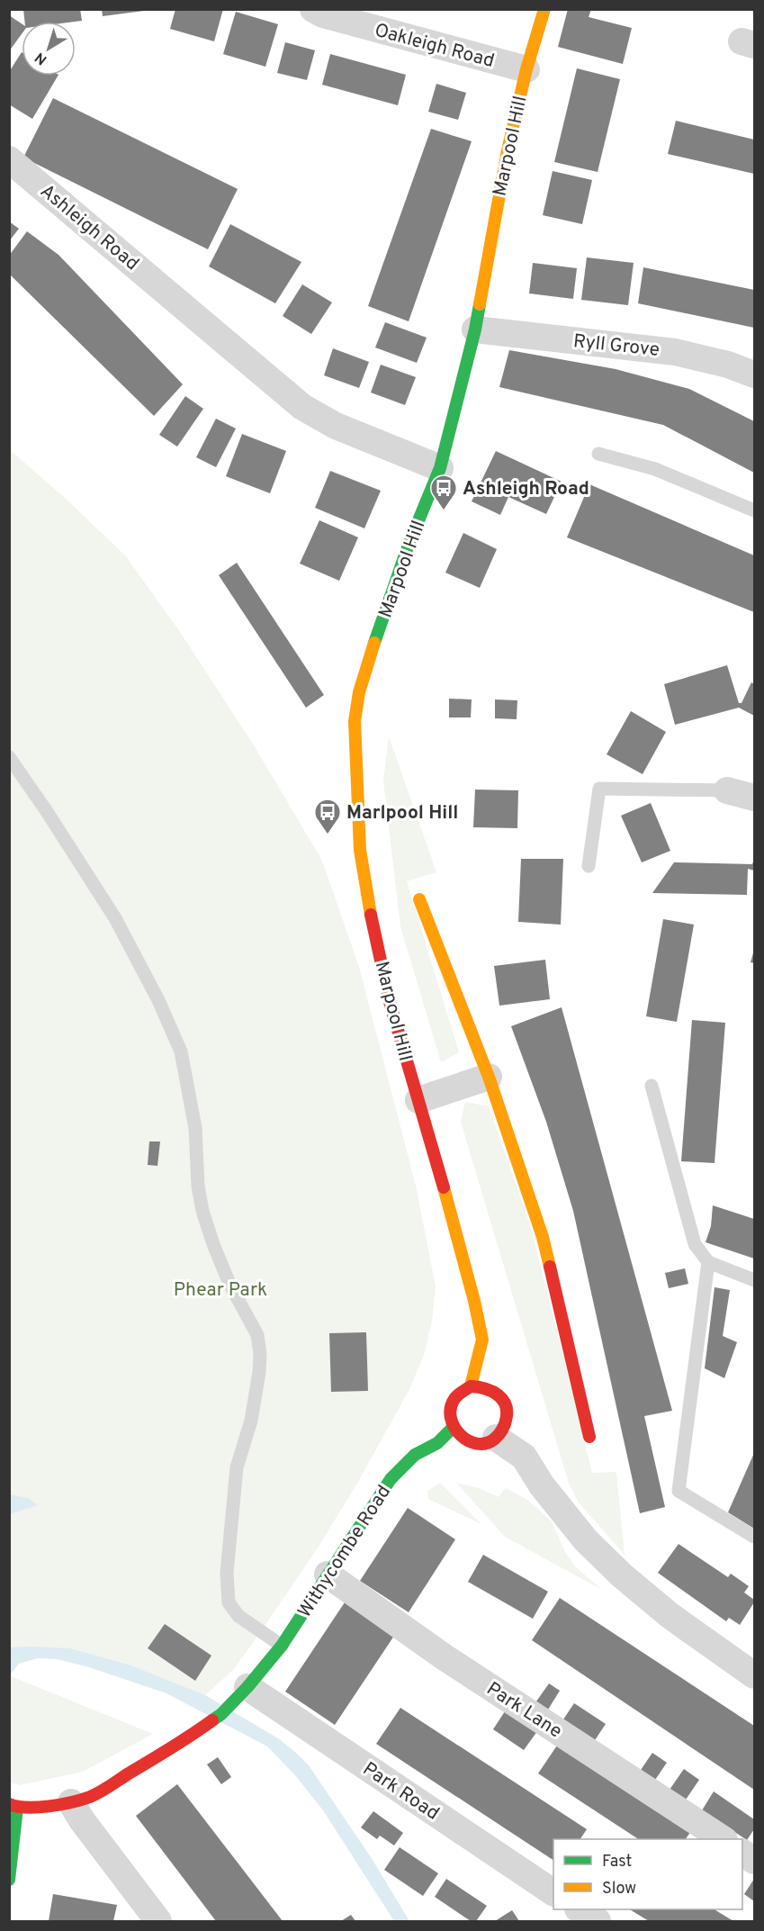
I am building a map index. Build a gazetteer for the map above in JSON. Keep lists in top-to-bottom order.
{
  "streets": {
    "street": [
      "Oakleigh Road",
      "Marpool Hill",
      "Ashleigh Road",
      "Ryll Grove",
      "Withycombe Road",
      "Park Lane",
      "Park Road"
    ]
  },
  "crossings": [
    ["Oakleigh Road", "Marpool Hill"],
    ["Marpool Hill", "Ashleigh Road"],
    ["Marpool Hill", "Ryll Grove"],
    ["Marpool Hill", "Withycombe Road"],
    ["Withycombe Road", "Park Lane"],
    ["Withycombe Road", "Park Road"]
  ],
  "parks": ["Phear Park"],
  "places": {
    "bus stop": ["Ashleigh Road", "Marlpool Hill"]
  },
  "legend": ["Fast", "Slow"],
  "north": "bottom left"
}
